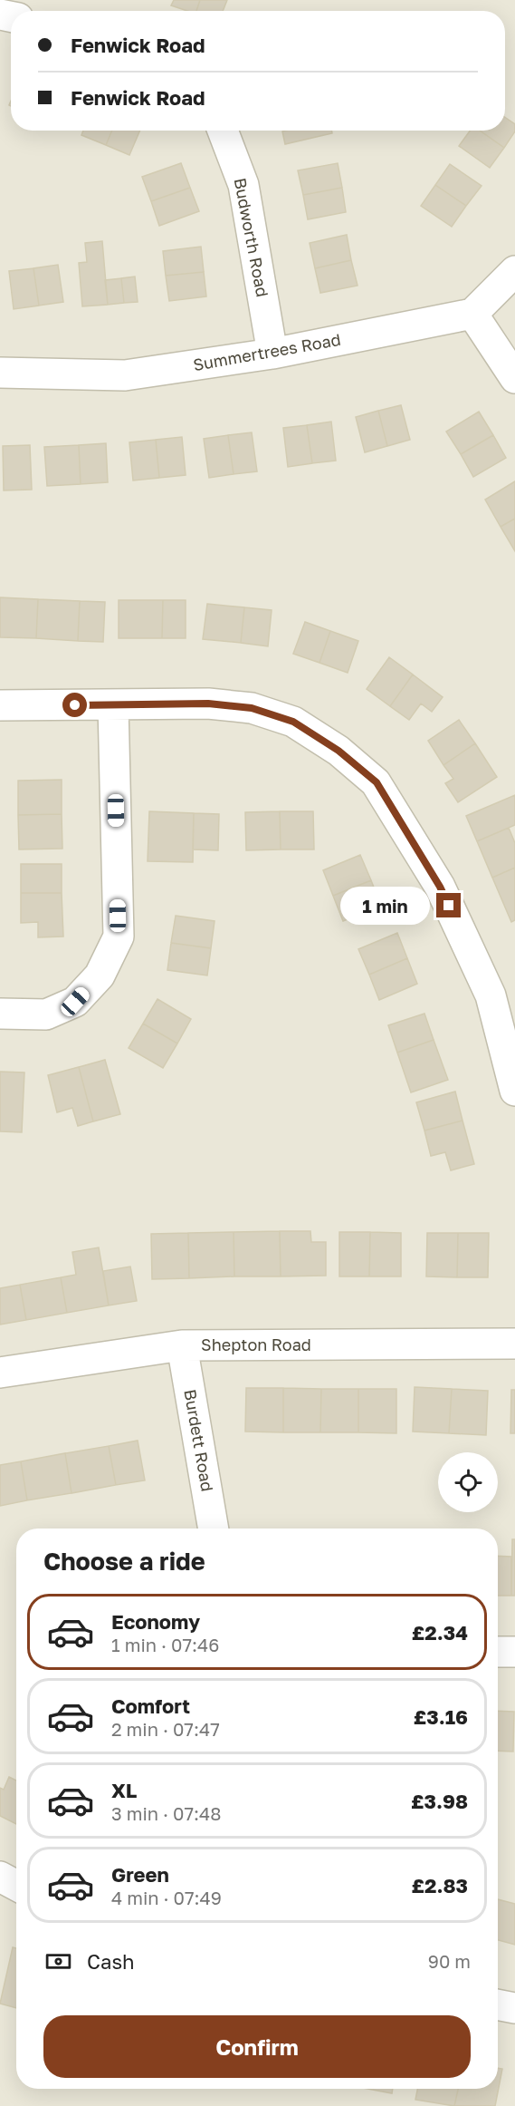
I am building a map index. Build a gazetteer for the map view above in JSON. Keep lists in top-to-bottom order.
{
  "streets": {
    "street": [
      "Budworth Road",
      "Summertrees Road",
      "Shepton Road",
      "Burdett Road"
    ]
  },
  "crossings": [
    ["Budworth Road", "Summertrees Road"],
    ["Shepton Road", "Burdett Road"]
  ],
  "page": {
    "banner": ["Fenwick Road", "Fenwick Road"],
    "bubble": "1 min",
    "heading": "Choose a ride",
    "list": [
      {
        "name": "Economy",
        "note": "1 min · 07:46",
        "value": "£2.34"
      },
      {
        "name": "Comfort",
        "note": "2 min · 07:47",
        "value": "£3.16"
      },
      {
        "name": "XL",
        "note": "3 min · 07:48",
        "value": "£3.98"
      },
      {
        "name": "Green",
        "note": "4 min · 07:49",
        "value": "£2.83"
      }
    ],
    "pay": ["Cash", "90 m"],
    "buttons": "Confirm"
  }
}
